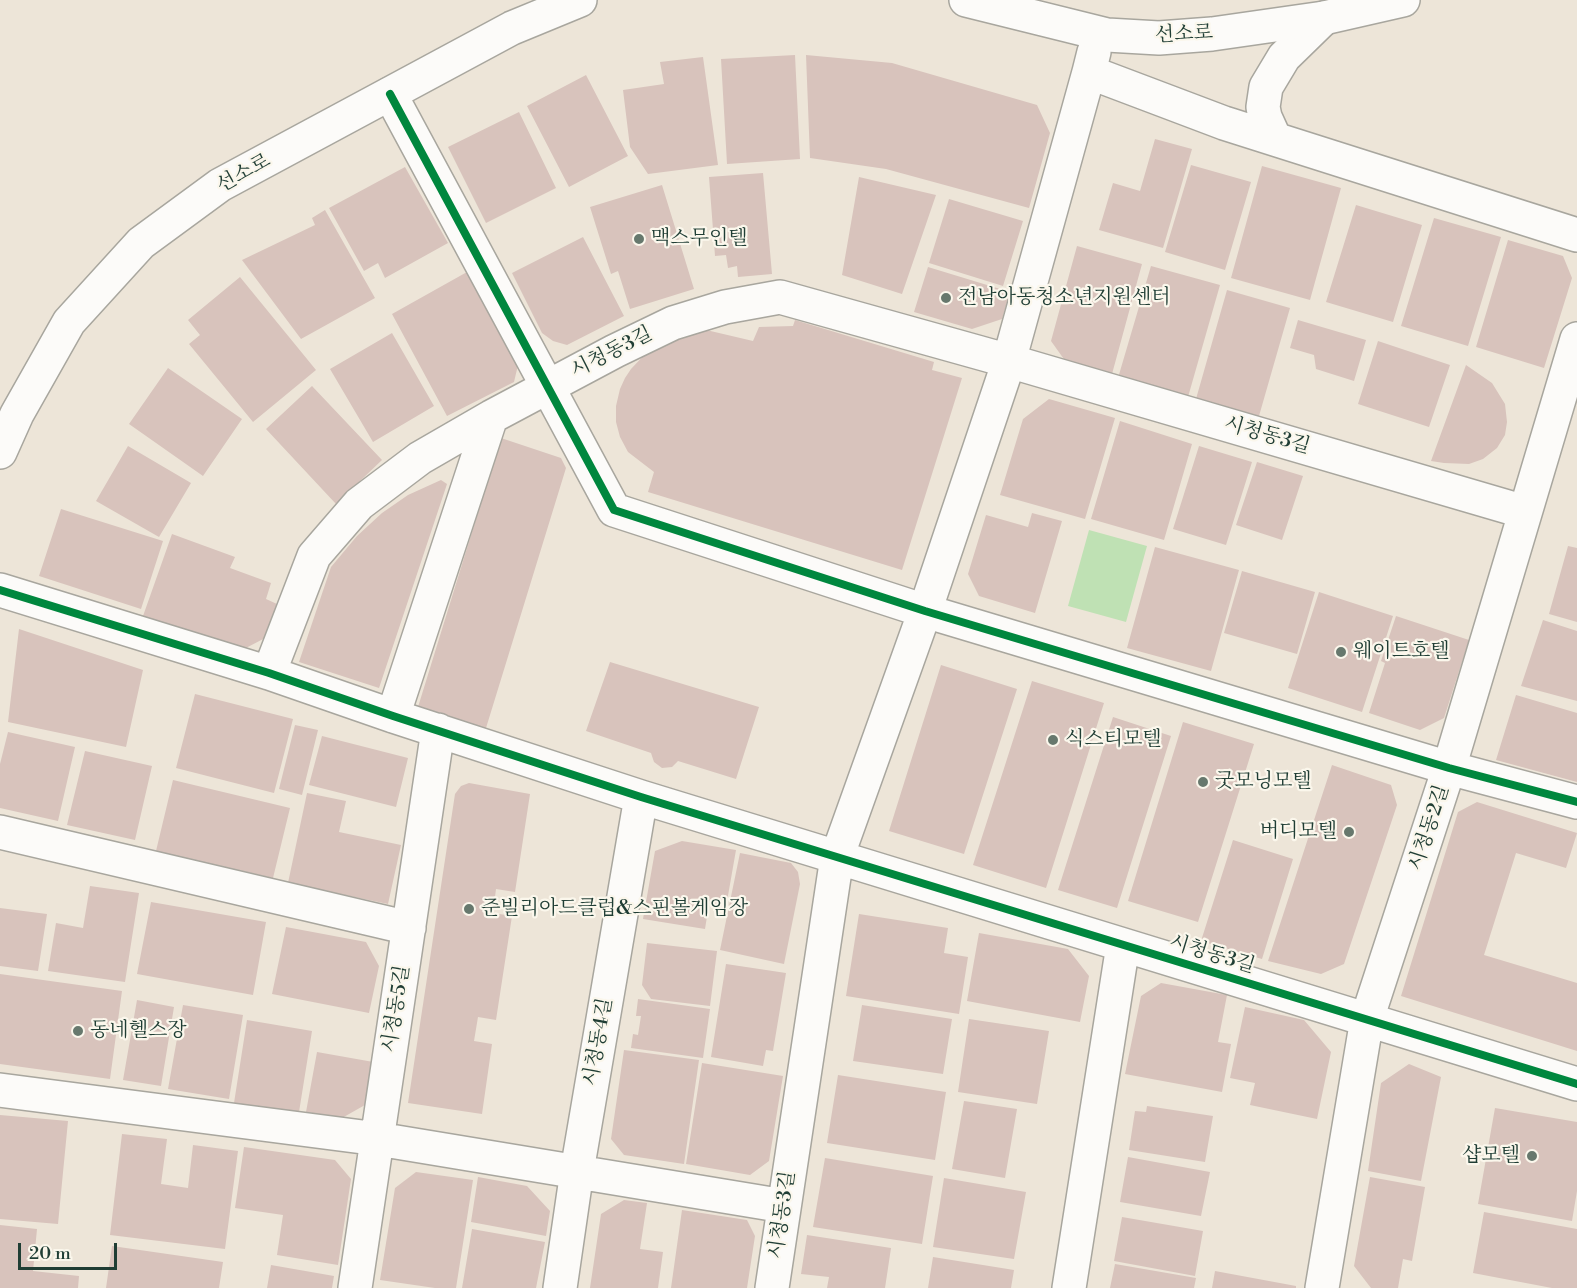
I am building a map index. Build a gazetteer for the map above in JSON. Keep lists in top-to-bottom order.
{
  "streets": {
    "street": [
      "선소로",
      "시청동3길",
      "시청동2길",
      "시청동5길",
      "시청동4길"
    ]
  },
  "crossings": [
    ["선소로", "시청동3길"],
    ["시청동3길", "시청동2길"]
  ],
  "places": [
    "맥스무인텔",
    "전남아동청소년지원센터",
    "웨이트호텔",
    "식스티모텔",
    "굿모닝모텔",
    "버디모텔",
    "준빌리아드클럽&스핀볼게임장",
    "동네헬스장",
    "샵모텔"
  ],
  "scale_bar": "20 m"
}
